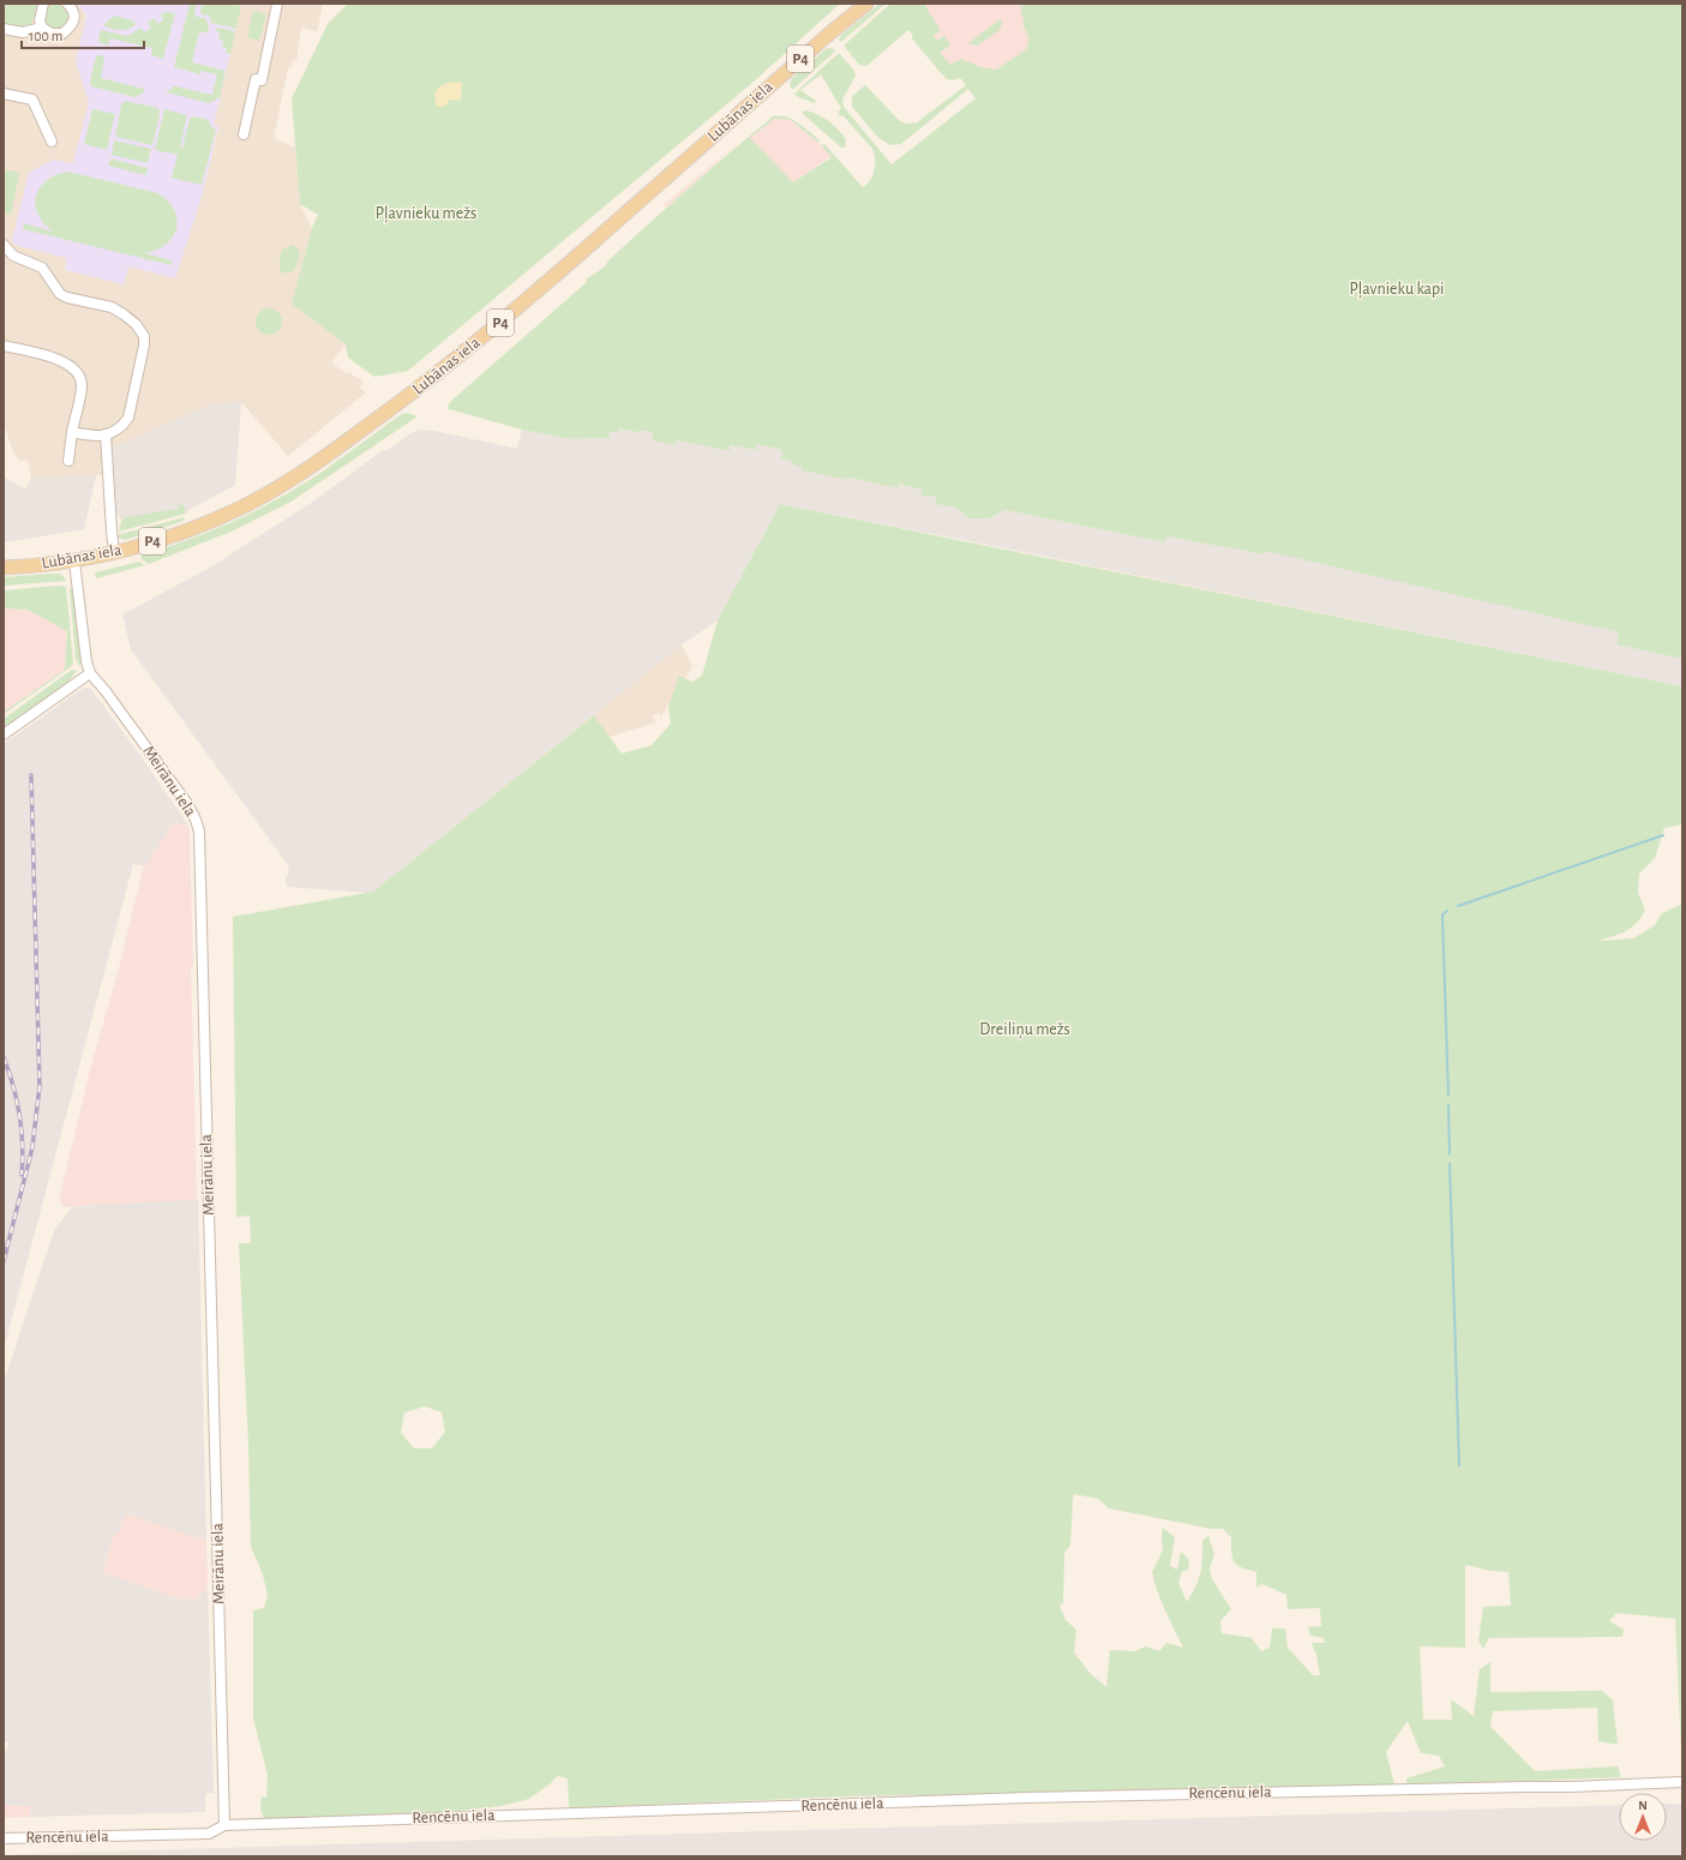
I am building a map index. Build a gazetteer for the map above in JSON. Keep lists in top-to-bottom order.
{
  "streets": {
    "main road": ["P4", "Lubānas iela"],
    "street": ["Meirānu iela", "Rencēnu iela"]
  },
  "crossings": [
    ["Lubānas iela", "Meirānu iela"],
    ["Meirānu iela", "Rencēnu iela"]
  ],
  "parks": ["Pļavnieku mežs", "Pļavnieku kapi", "Dreiliņu mežs"],
  "scale_bar": "100 m",
  "north": "top"
}
